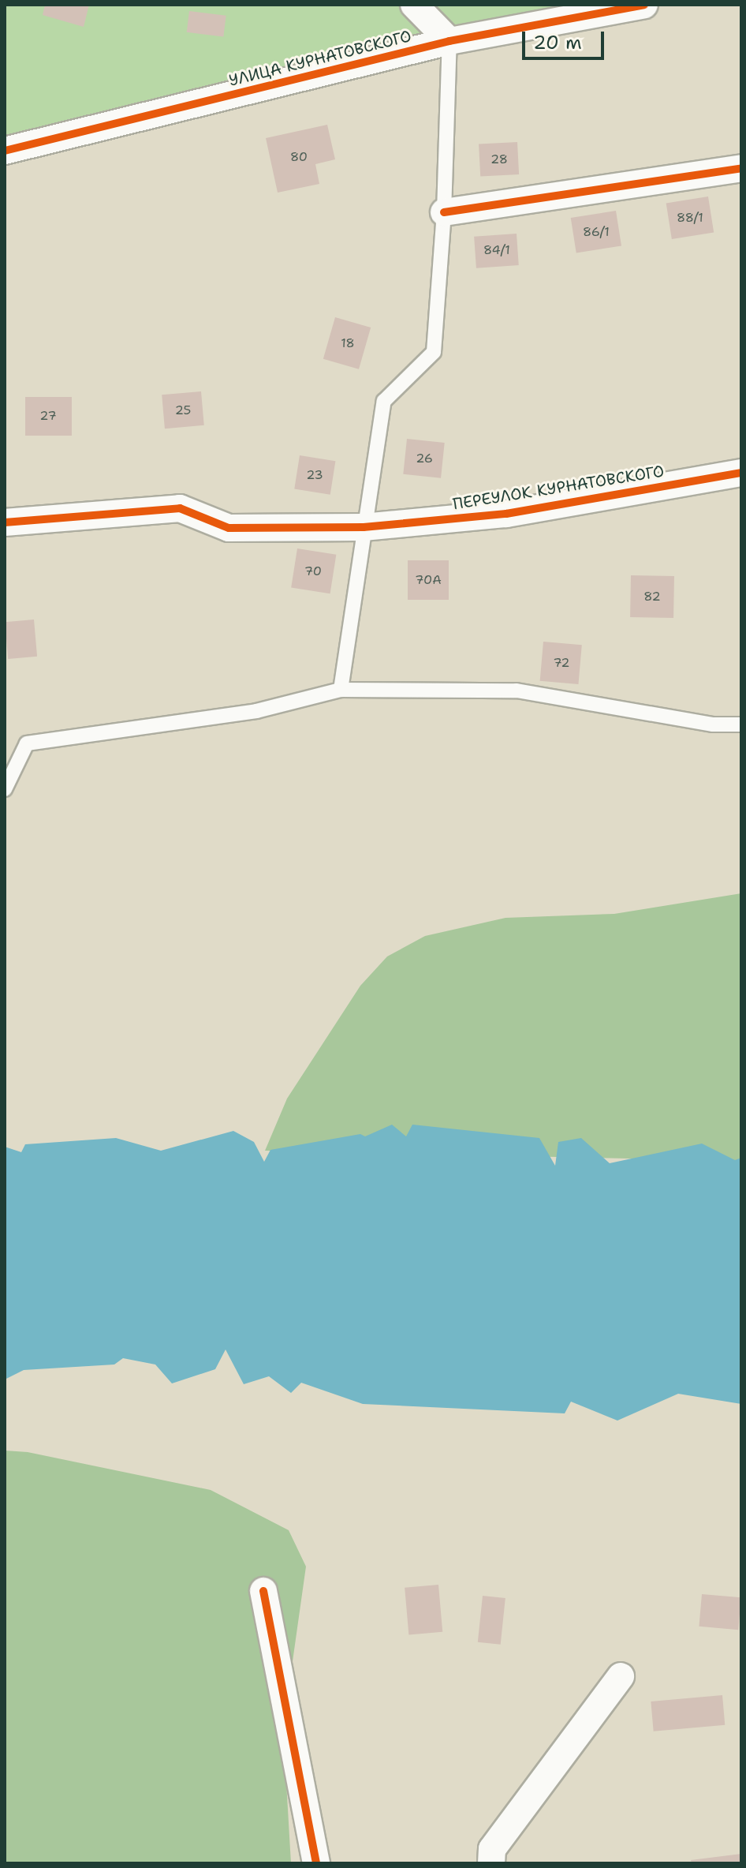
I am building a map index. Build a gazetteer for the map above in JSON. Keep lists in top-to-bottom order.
{
  "streets": {
    "street": ["УЛИЦА КУРНАТОВСКОГО", "ПЕРЕУЛОК КУРНАТОВСКОГО"]
  },
  "house_numbers": [
    "80",
    "28",
    "88/1",
    "86/1",
    "84/1",
    "18",
    "25",
    "27",
    "26",
    "23",
    "70",
    "70А",
    "82",
    "72"
  ],
  "scale_bar": "20 m"
}
